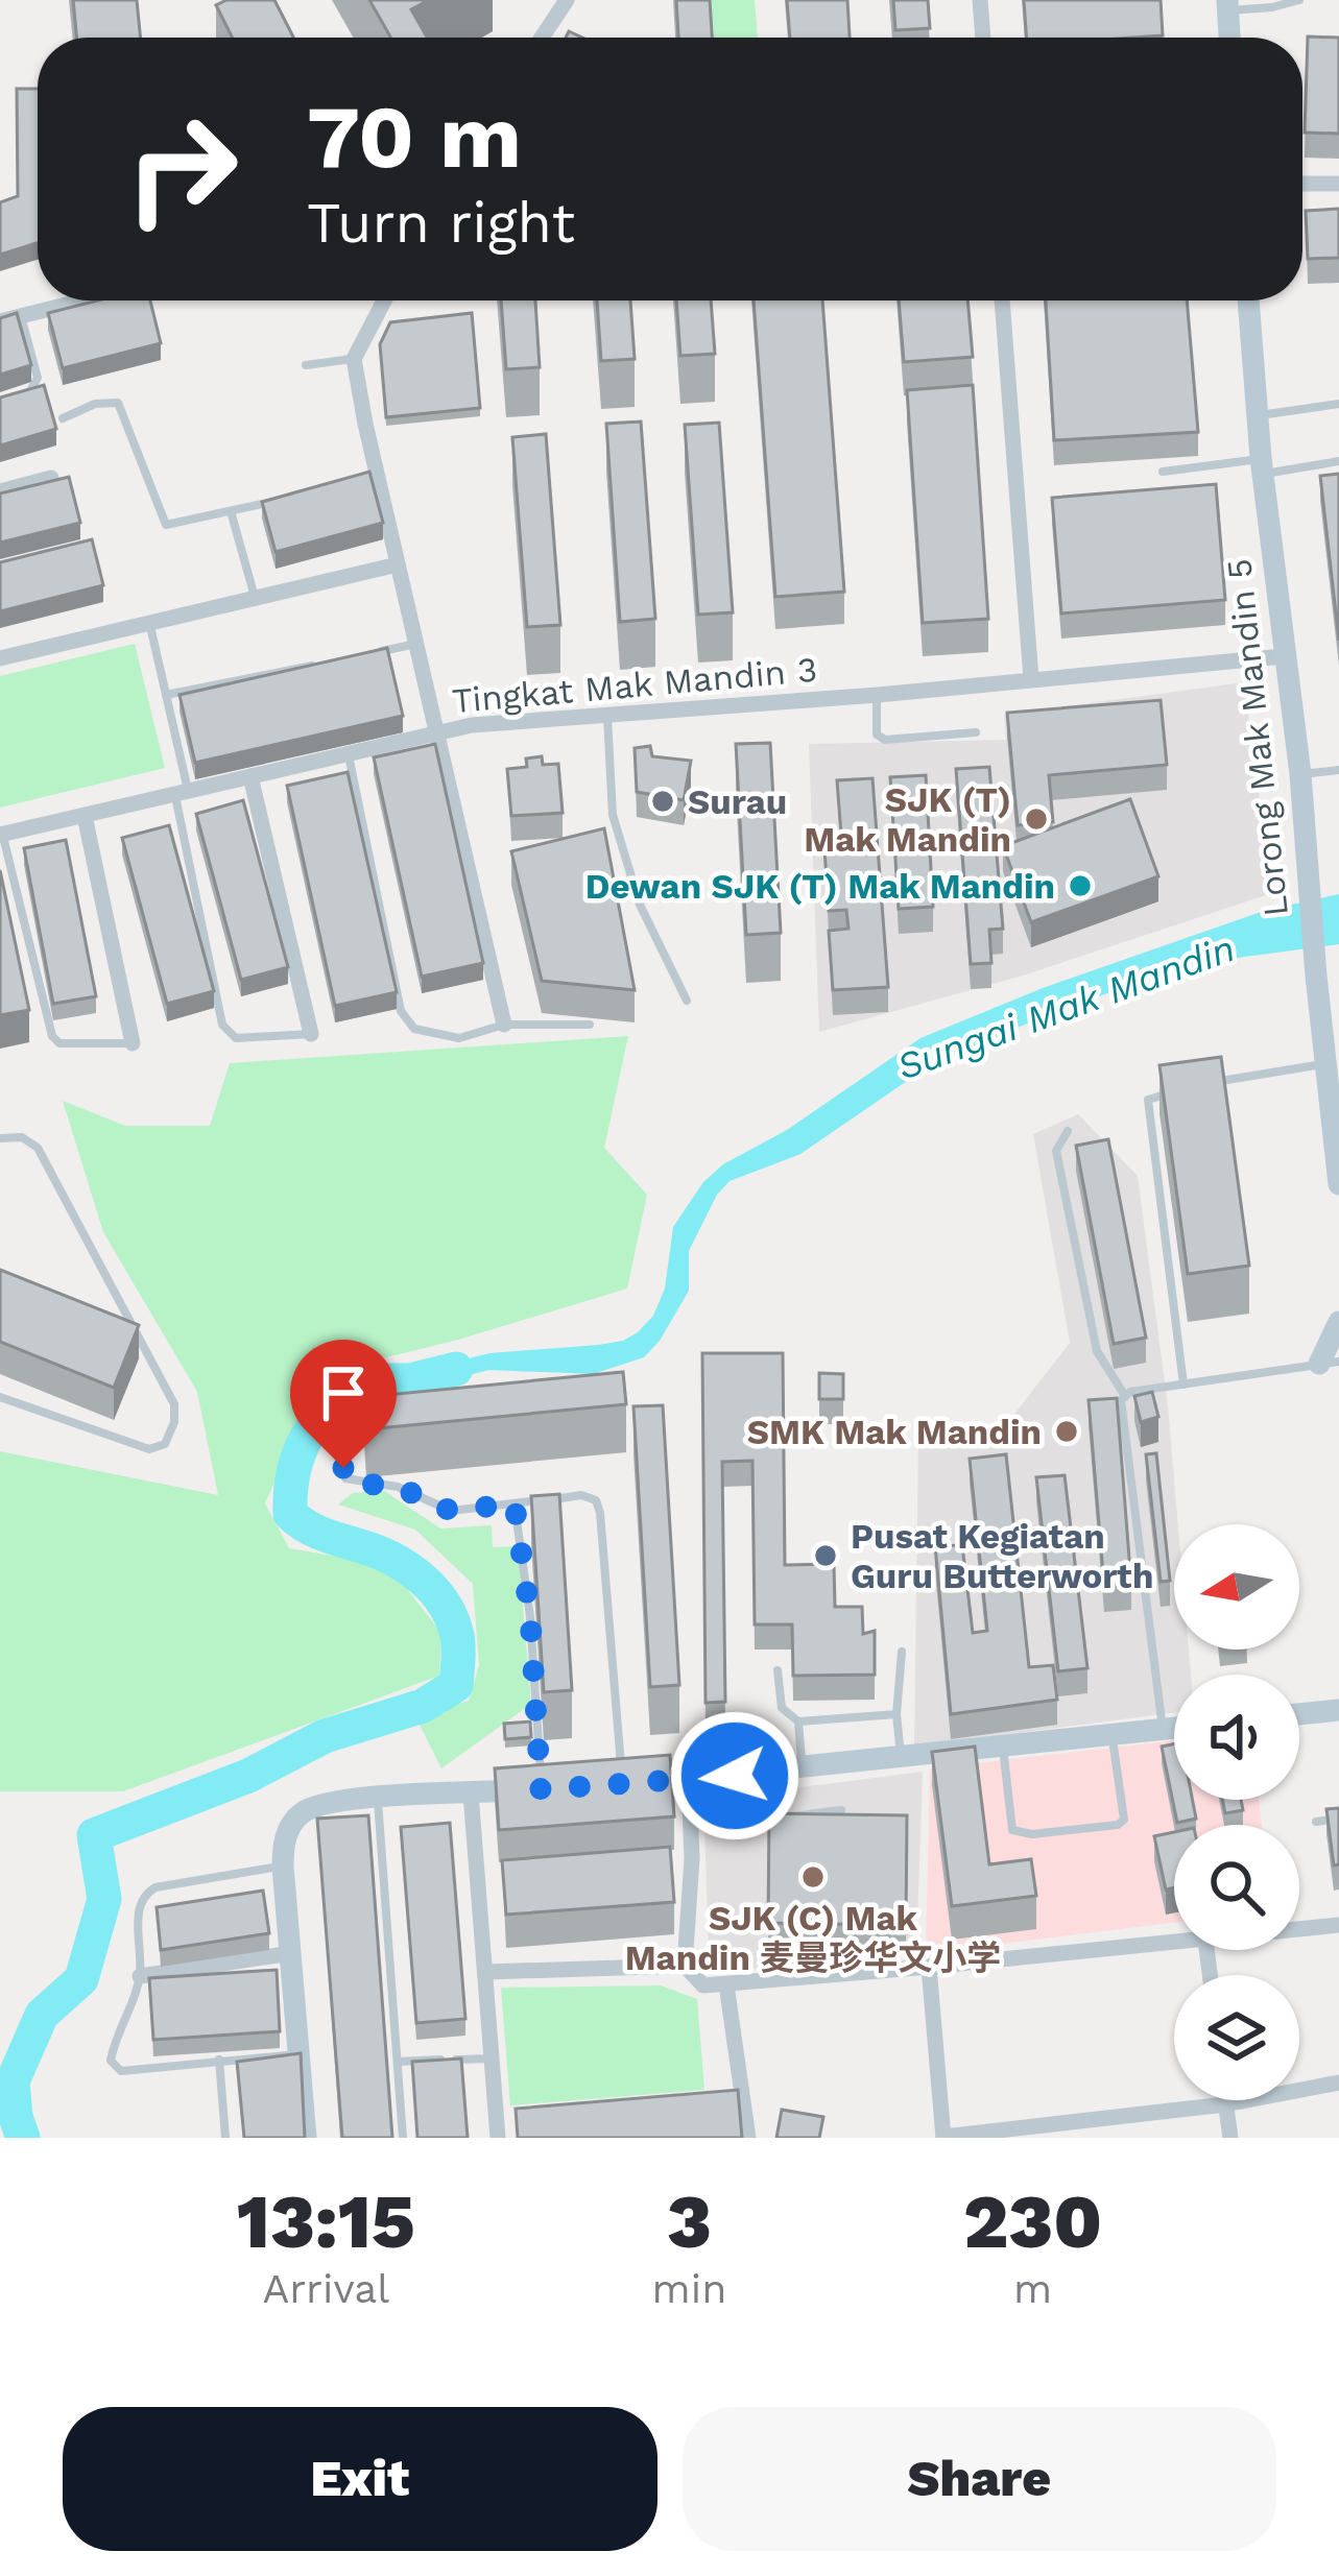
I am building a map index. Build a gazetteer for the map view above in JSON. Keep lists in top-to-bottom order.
{
  "streets": {
    "street": ["Tingkat Mak Mandin 3", "Lorong Mak Mandin 5"]
  },
  "crossings": [
    ["Tingkat Mak Mandin 3", "Lorong Mak Mandin 5"]
  ],
  "water": ["Sungai Mak Mandin"],
  "places": [
    "Surau",
    "SJK (T) Mak Mandin",
    "Dewan SJK (T) Mak Mandin",
    "SMK Mak Mandin",
    "Pusat Kegiatan Guru Butterworth",
    "SJK (C) Mak Mandin 麦曼珍华文小学"
  ],
  "north": "left",
  "page": {
    "turn": ["70 m", "Turn right"],
    "eta": [
      "13:15",
      "Arrival",
      "3",
      "min",
      "230",
      "m"
    ],
    "buttons": ["Exit", "Share"]
  }
}
